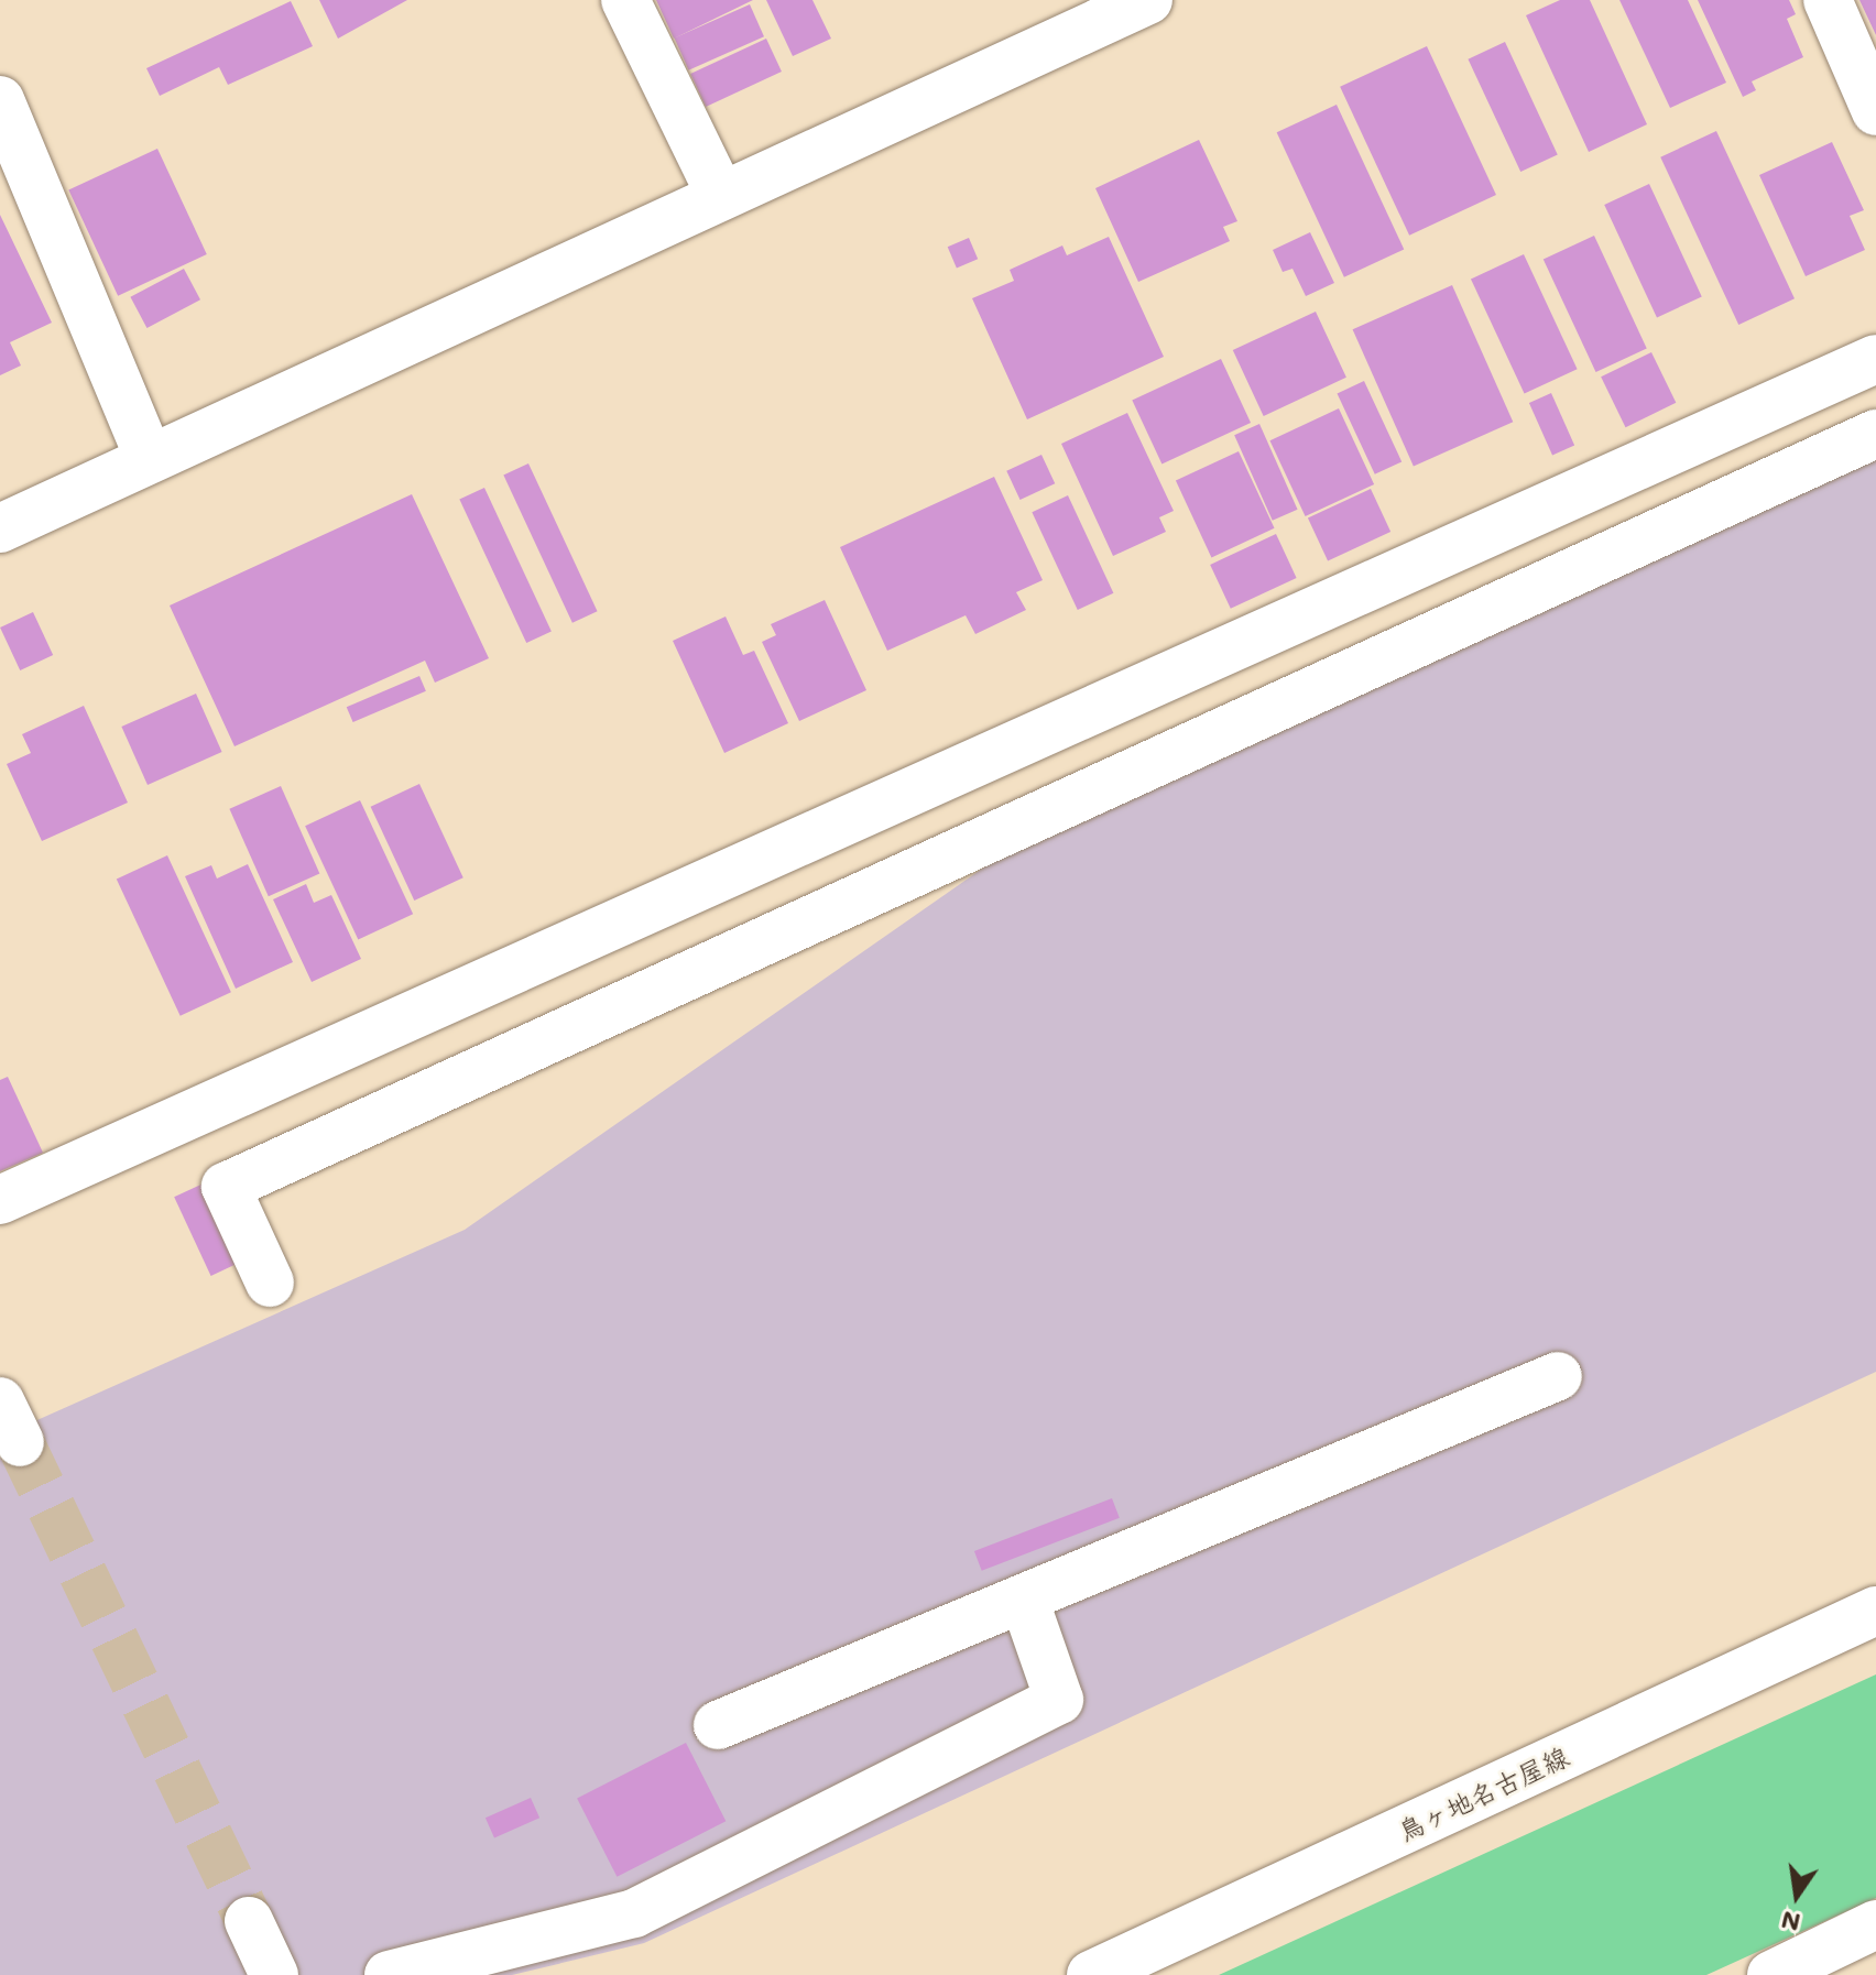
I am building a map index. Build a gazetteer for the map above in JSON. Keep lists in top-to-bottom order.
{
  "streets": {
    "street": ["鳥ヶ地名古屋線"]
  },
  "north": "bottom"
}
